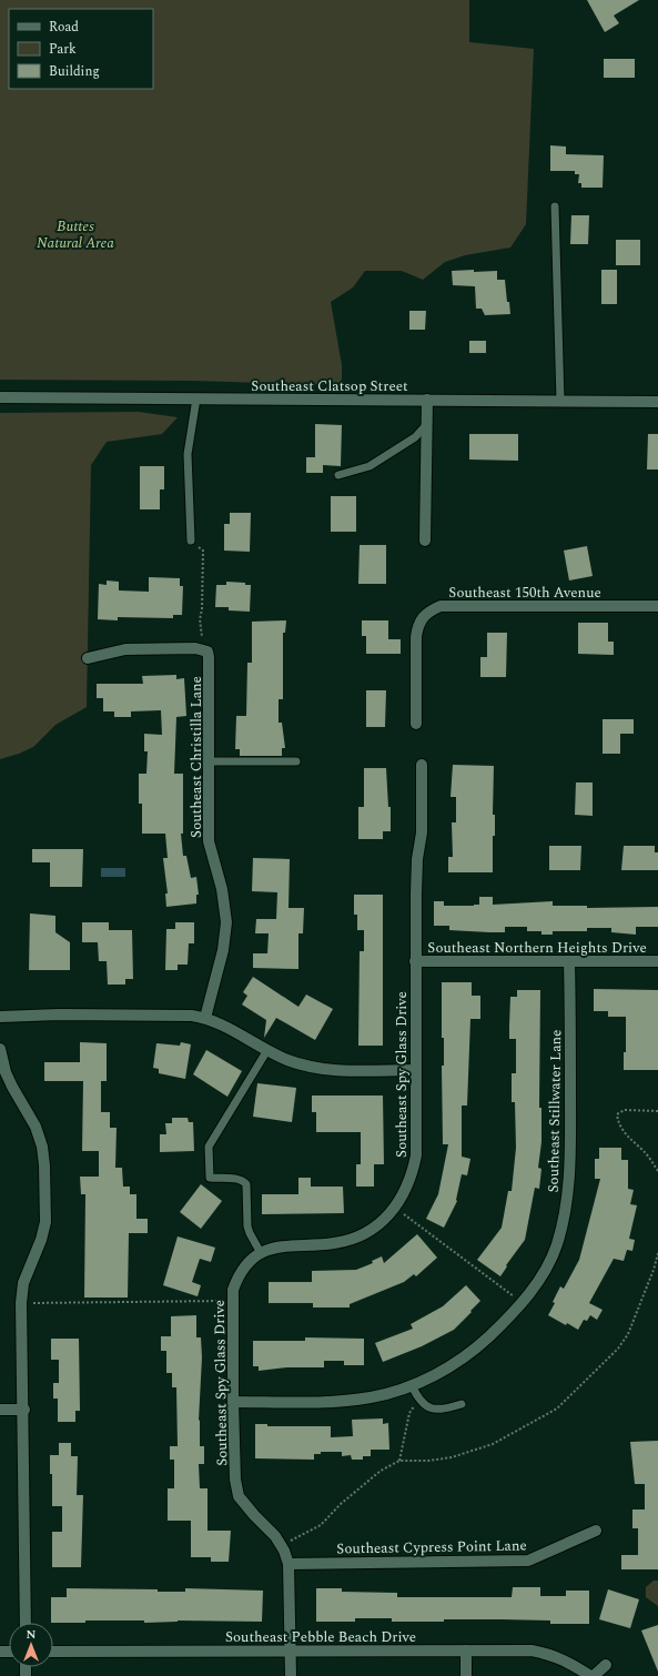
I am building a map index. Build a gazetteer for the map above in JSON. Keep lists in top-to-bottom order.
{
  "streets": {
    "street": [
      "Southeast Clatsop Street",
      "Southeast 150th Avenue",
      "Southeast Christilla Lane",
      "Southeast Northern Heights Drive",
      "Southeast Spy Glass Drive",
      "Southeast Stillwater Lane",
      "Southeast Cypress Point Lane",
      "Southeast Pebble Beach Drive"
    ]
  },
  "crossings": [
    ["Southeast Northern Heights Drive", "Southeast Spy Glass Drive"],
    ["Southeast Northern Heights Drive", "Southeast Stillwater Lane"],
    ["Southeast Spy Glass Drive", "Southeast Stillwater Lane"],
    ["Southeast Spy Glass Drive", "Southeast Cypress Point Lane"],
    ["Southeast Spy Glass Drive", "Southeast Pebble Beach Drive"]
  ],
  "parks": ["Buttes Natural Area"],
  "legend": ["Road", "Park", "Building"],
  "north": "top"
}
